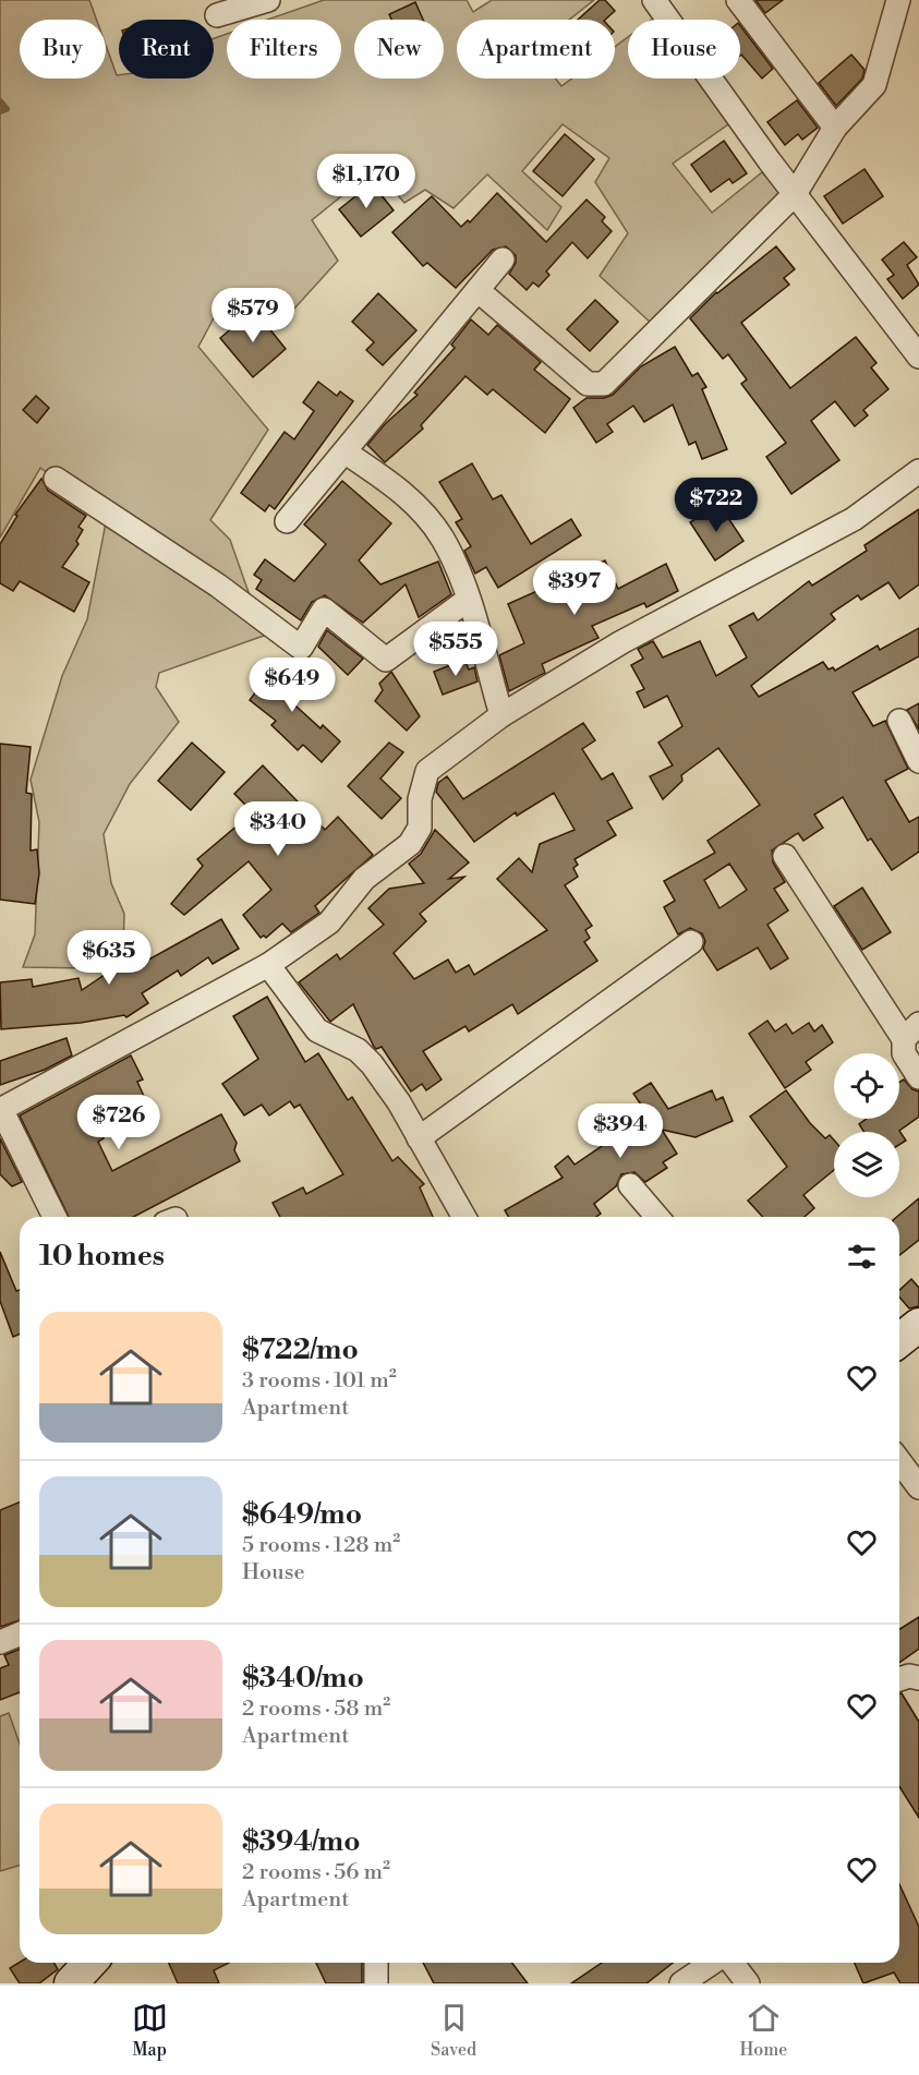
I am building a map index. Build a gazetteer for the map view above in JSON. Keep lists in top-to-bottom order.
{
  "page": {
    "chip": [
      "Buy",
      "Rent",
      "Filters",
      "New",
      "Apartment",
      "House"
    ],
    "price": [
      "$1,170",
      "$579",
      "$722",
      "$397",
      "$555",
      "$649",
      "$340",
      "$635",
      "$726",
      "$394"
    ],
    "heading": "10 homes",
    "list": [
      {
        "name": "$722/mo",
        "note": "3 rooms · 101 m² · Apartment"
      },
      {
        "name": "$649/mo",
        "note": "5 rooms · 128 m² · House"
      },
      {
        "name": "$340/mo",
        "note": "2 rooms · 58 m² · Apartment"
      },
      {
        "name": "$394/mo",
        "note": "2 rooms · 56 m² · Apartment"
      }
    ],
    "tabs": ["Map", "Saved", "Home"]
  }
}
